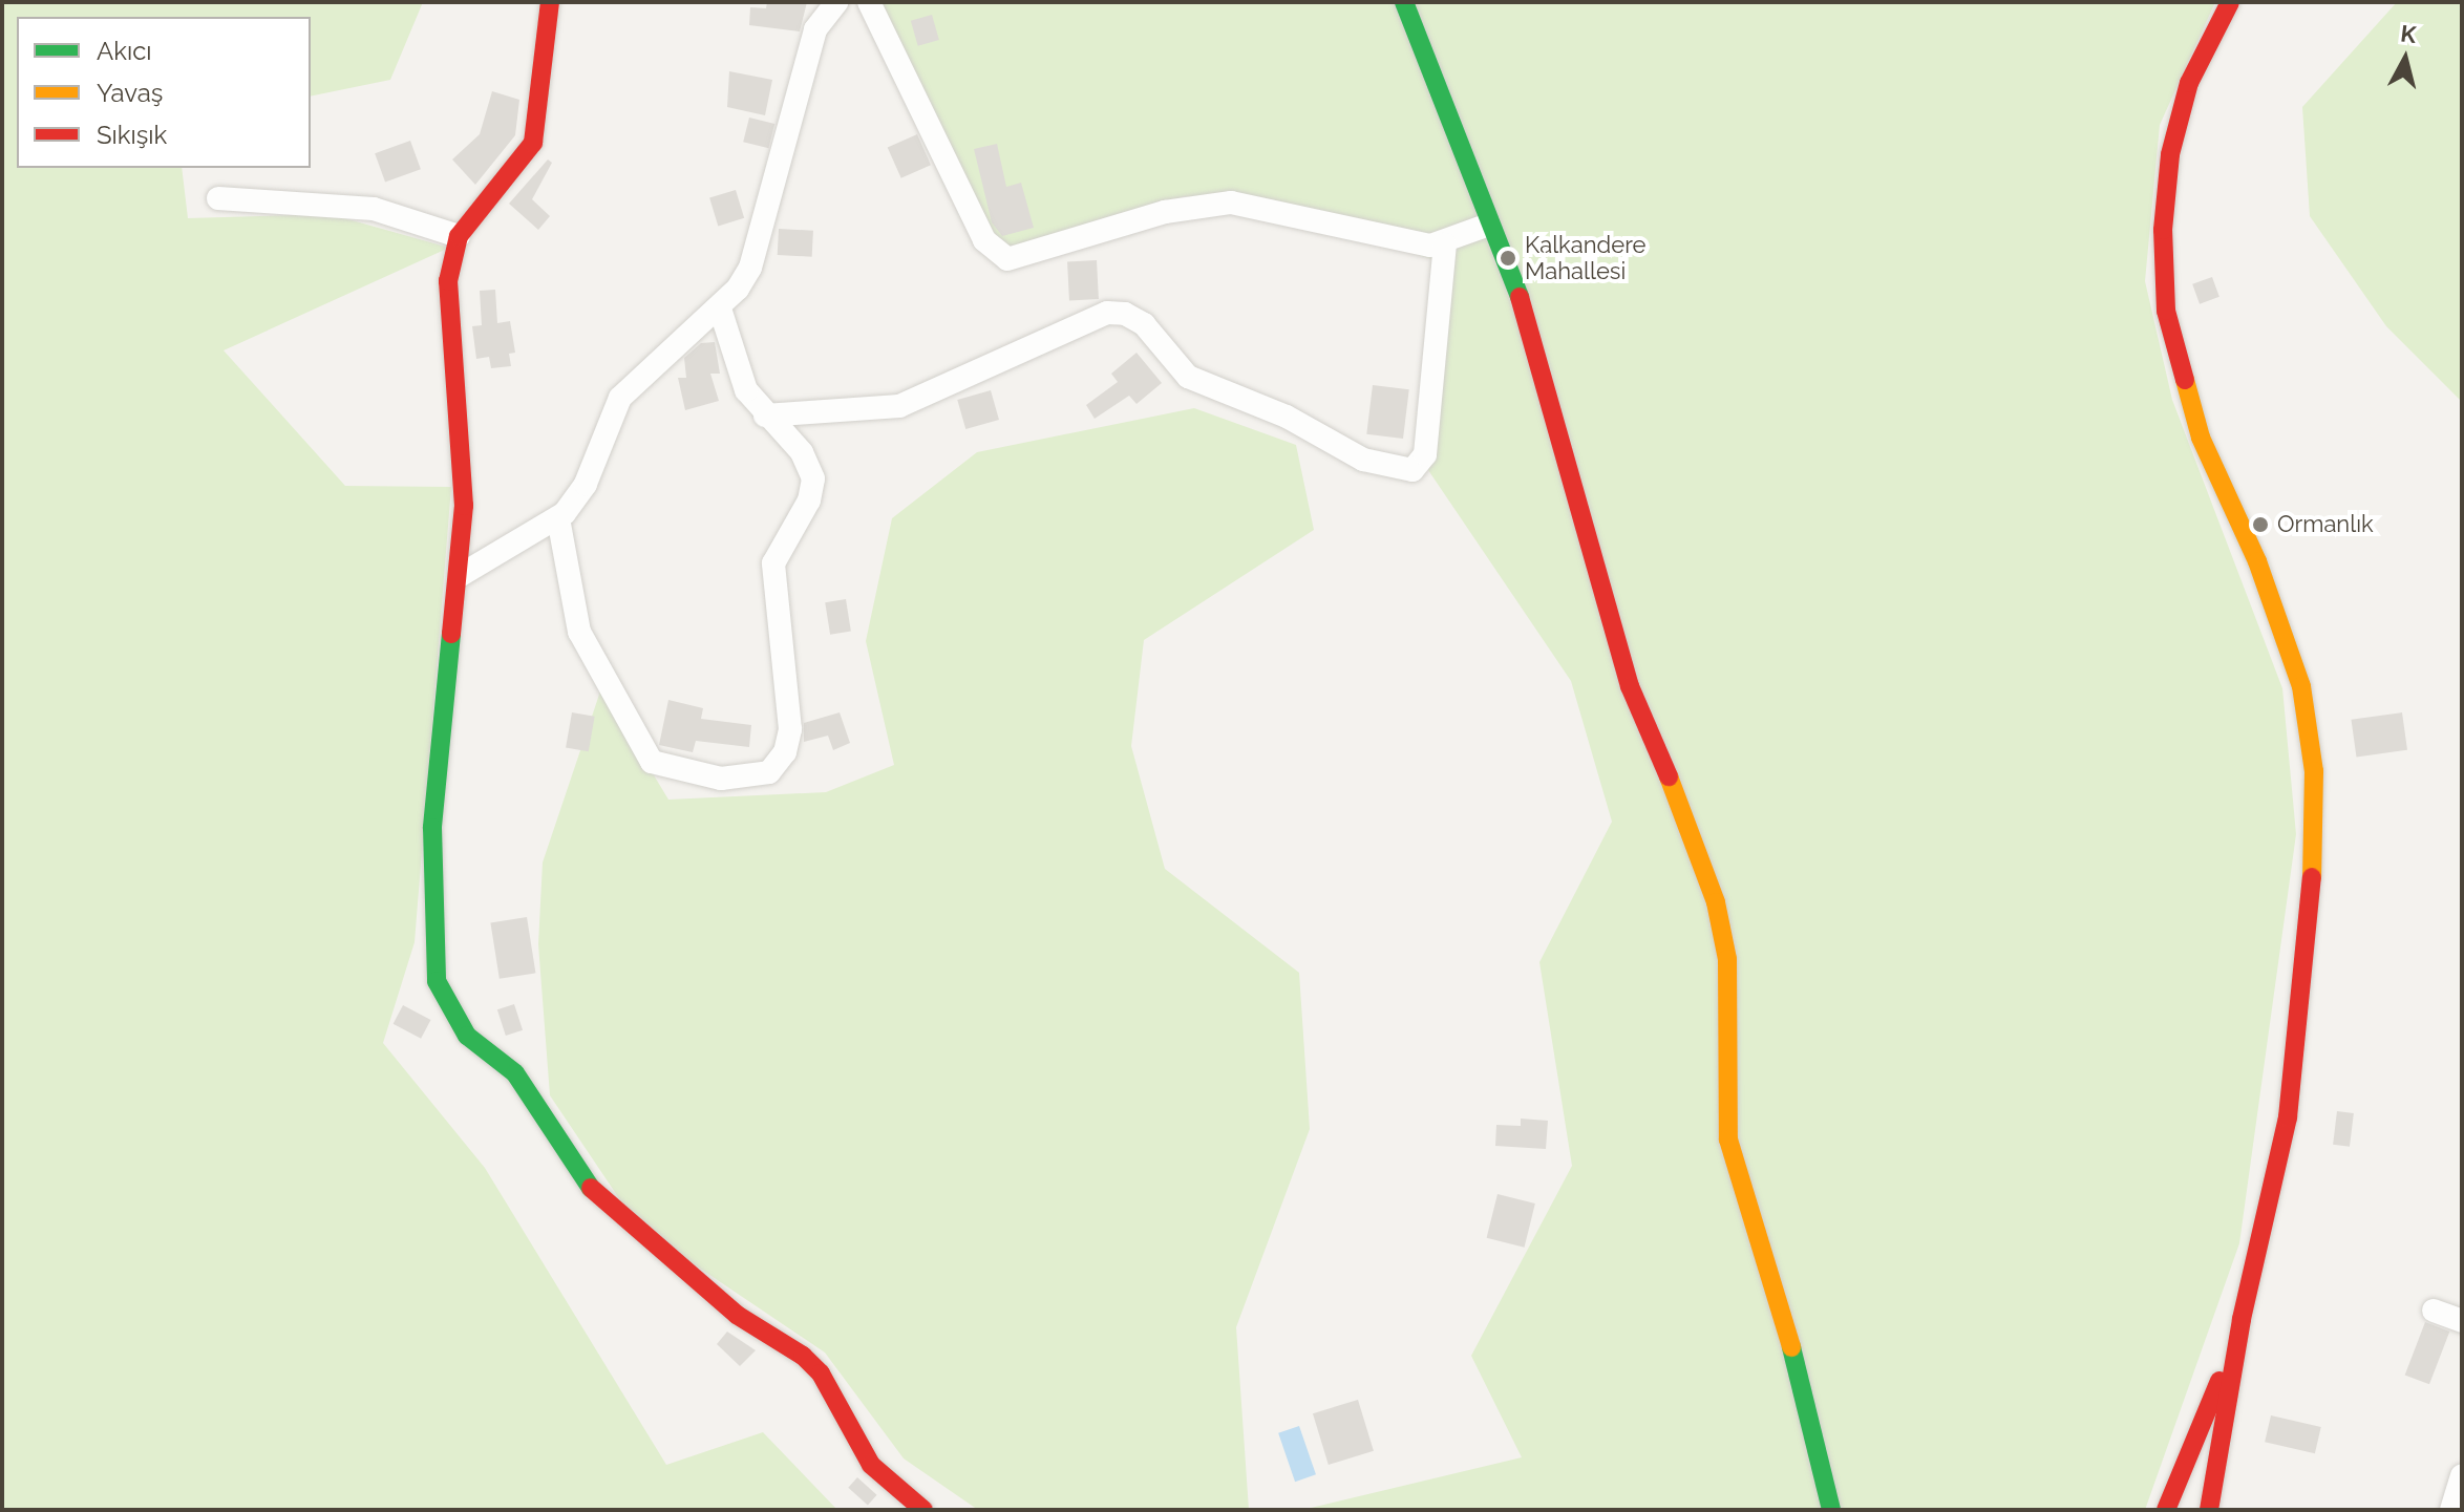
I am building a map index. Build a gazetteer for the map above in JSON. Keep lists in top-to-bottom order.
{
  "places": ["Kalkandere Mahallesi", "Ormanlık"],
  "legend": ["Akıcı", "Yavaş", "Sıkışık"],
  "north": "top"
}
